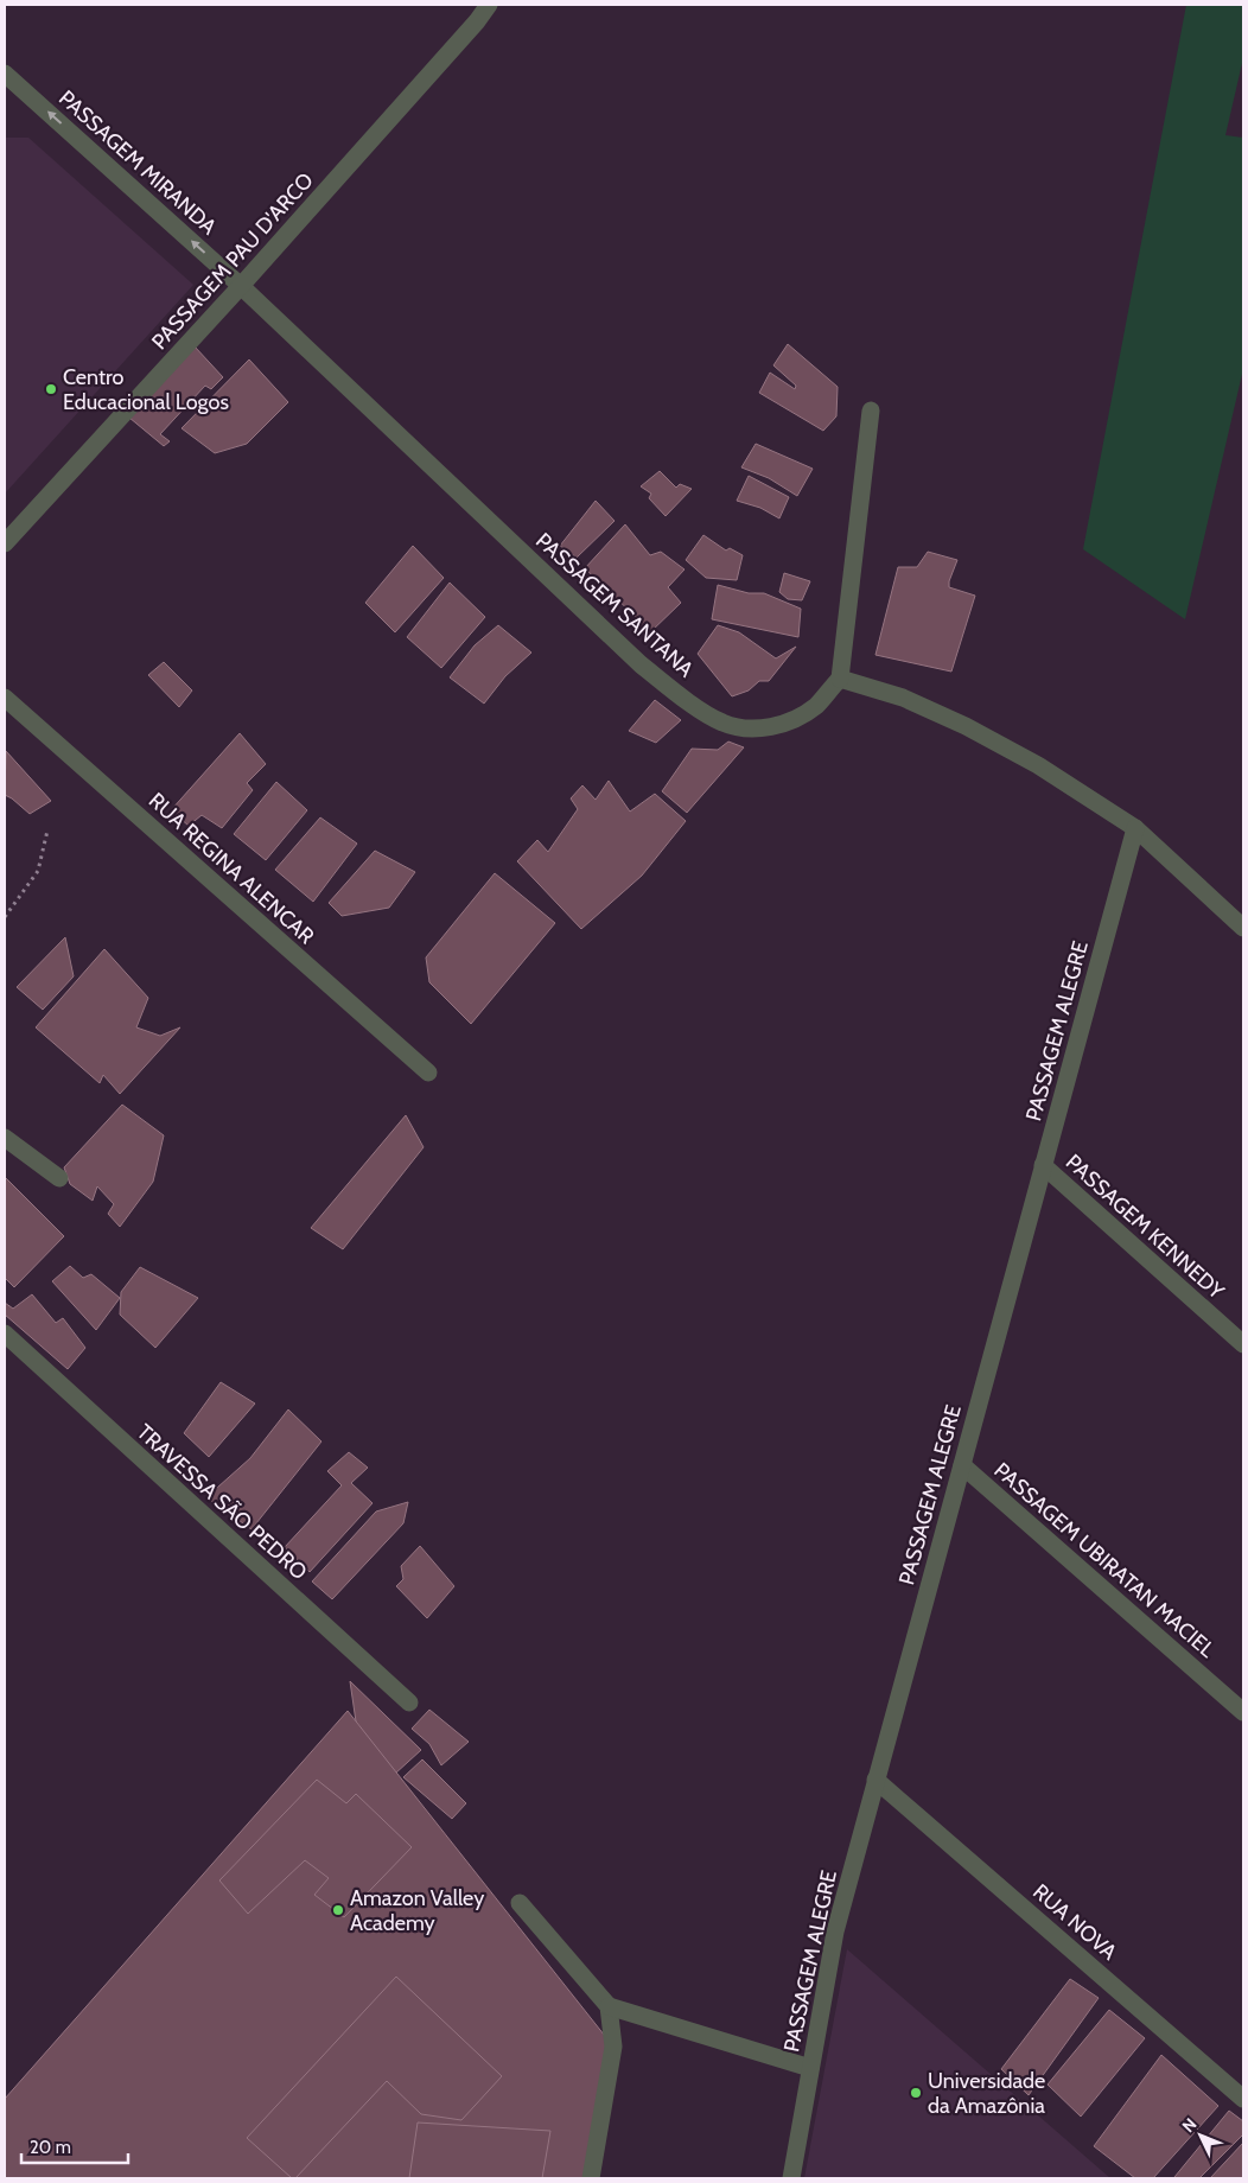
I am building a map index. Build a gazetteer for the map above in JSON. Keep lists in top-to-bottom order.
{
  "streets": {
    "street": [
      "PASSAGEM MIRANDA",
      "PASSAGEM PAU D'ARCO",
      "PASSAGEM SANTANA",
      "RUA REGINA ALENCAR",
      "PASSAGEM ALEGRE",
      "PASSAGEM KENNEDY",
      "TRAVESSA SÃO PEDRO",
      "PASSAGEM UBIRATAN MACIEL",
      "RUA NOVA"
    ]
  },
  "crossings": [
    ["PASSAGEM MIRANDA", "PASSAGEM PAU D'ARCO"],
    ["PASSAGEM MIRANDA", "PASSAGEM SANTANA"],
    ["PASSAGEM PAU D'ARCO", "PASSAGEM SANTANA"],
    ["PASSAGEM ALEGRE", "PASSAGEM KENNEDY"],
    ["PASSAGEM ALEGRE", "PASSAGEM UBIRATAN MACIEL"],
    ["PASSAGEM ALEGRE", "RUA NOVA"]
  ],
  "one_way": ["PASSAGEM MIRANDA"],
  "places": ["Centro Educacional Logos", "Amazon Valley Academy", "Universidade da Amazônia"],
  "scale_bar": "20 m",
  "north": "top left"
}
